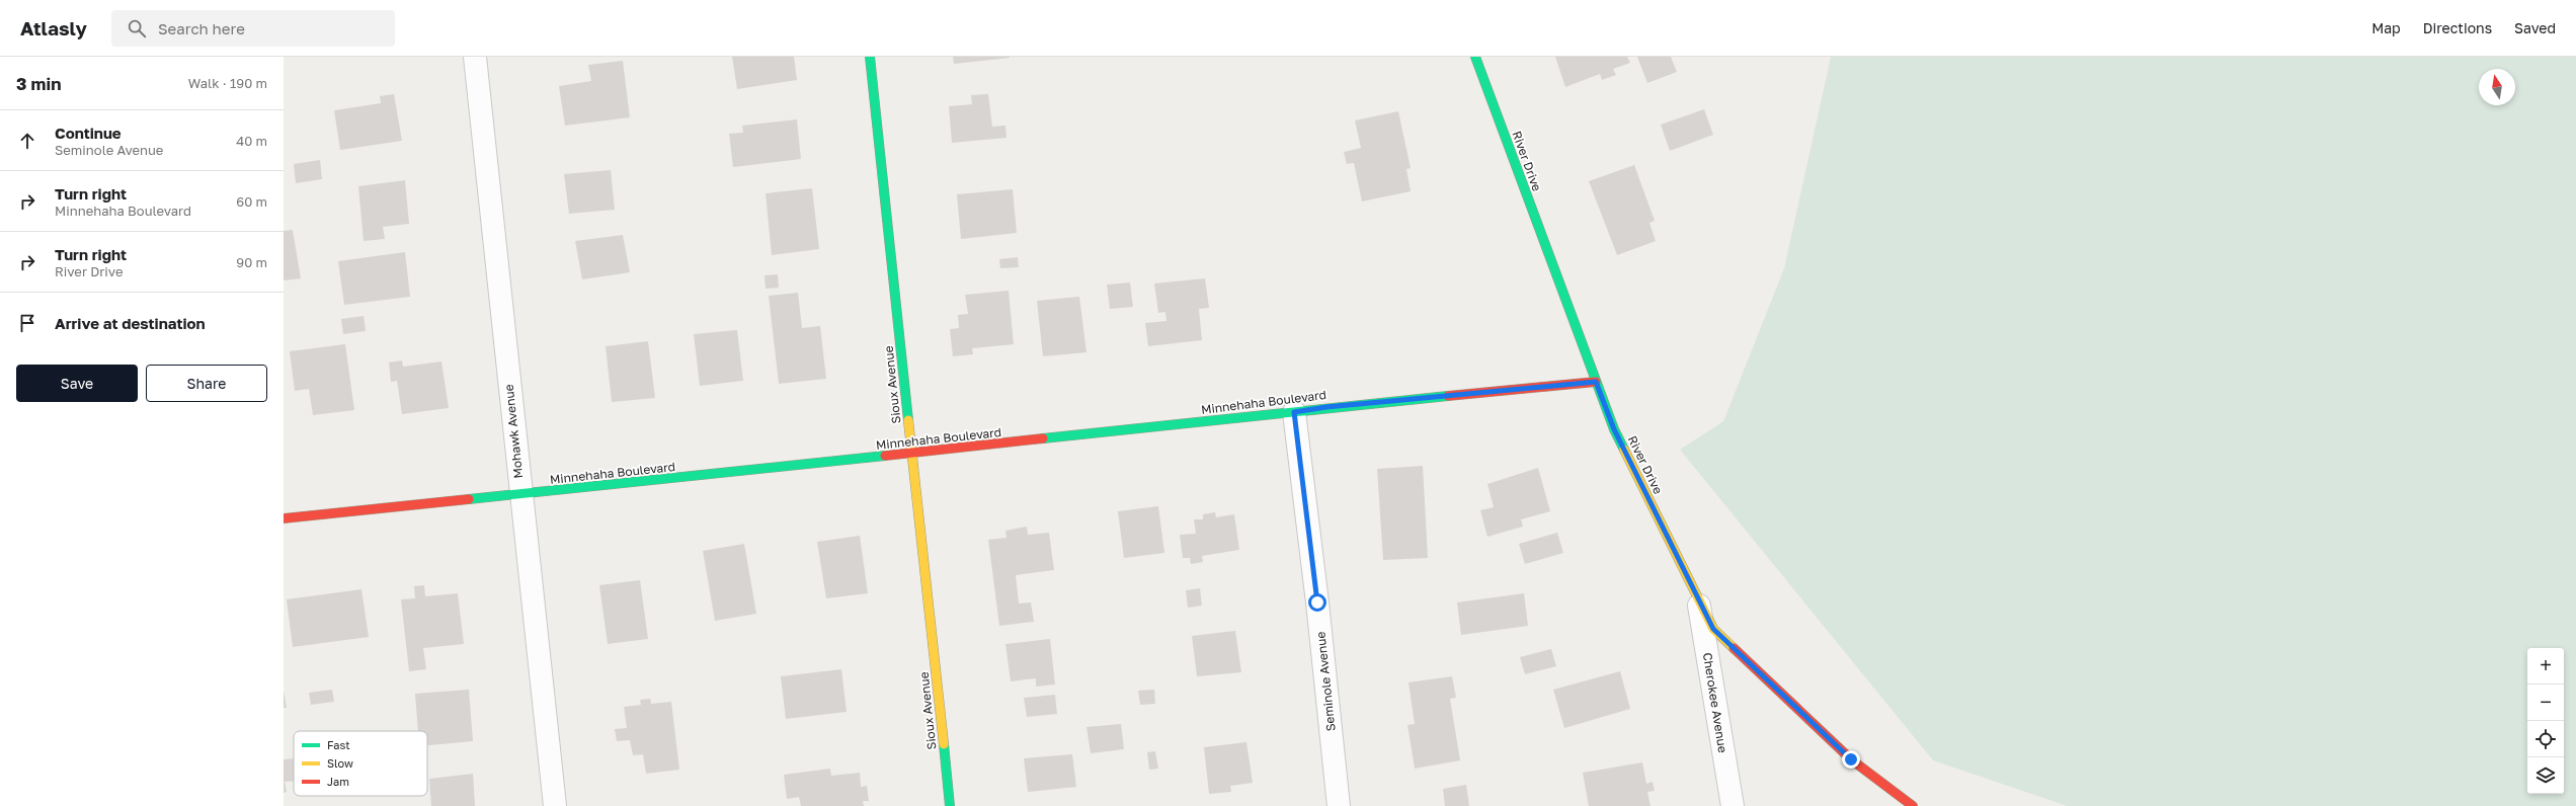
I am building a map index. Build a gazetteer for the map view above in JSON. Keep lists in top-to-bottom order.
{
  "streets": {
    "street": [
      "River Drive",
      "Sioux Avenue",
      "Minnehaha Boulevard",
      "Mohawk Avenue",
      "Seminole Avenue",
      "Cherokee Avenue"
    ]
  },
  "crossings": [
    ["River Drive", "Minnehaha Boulevard"],
    ["River Drive", "Cherokee Avenue"],
    ["Sioux Avenue", "Minnehaha Boulevard"],
    ["Minnehaha Boulevard", "Mohawk Avenue"],
    ["Minnehaha Boulevard", "Seminole Avenue"]
  ],
  "legend": ["Fast", "Slow", "Jam"],
  "north": "top",
  "page": {
    "header": "Atlasly",
    "search": "Search here",
    "nav": ["Map", "Directions", "Saved"],
    "heading": ["3 min", "Walk · 190 m"],
    "list": [
      ["Continue", "Seminole Avenue", "40 m"],
      ["Turn right", "Minnehaha Boulevard", "60 m"],
      ["Turn right", "River Drive", "90 m"],
      "Arrive at destination"
    ],
    "buttons": ["Save", "Share"],
    "map_buttons": ["+", "−"]
  }
}
